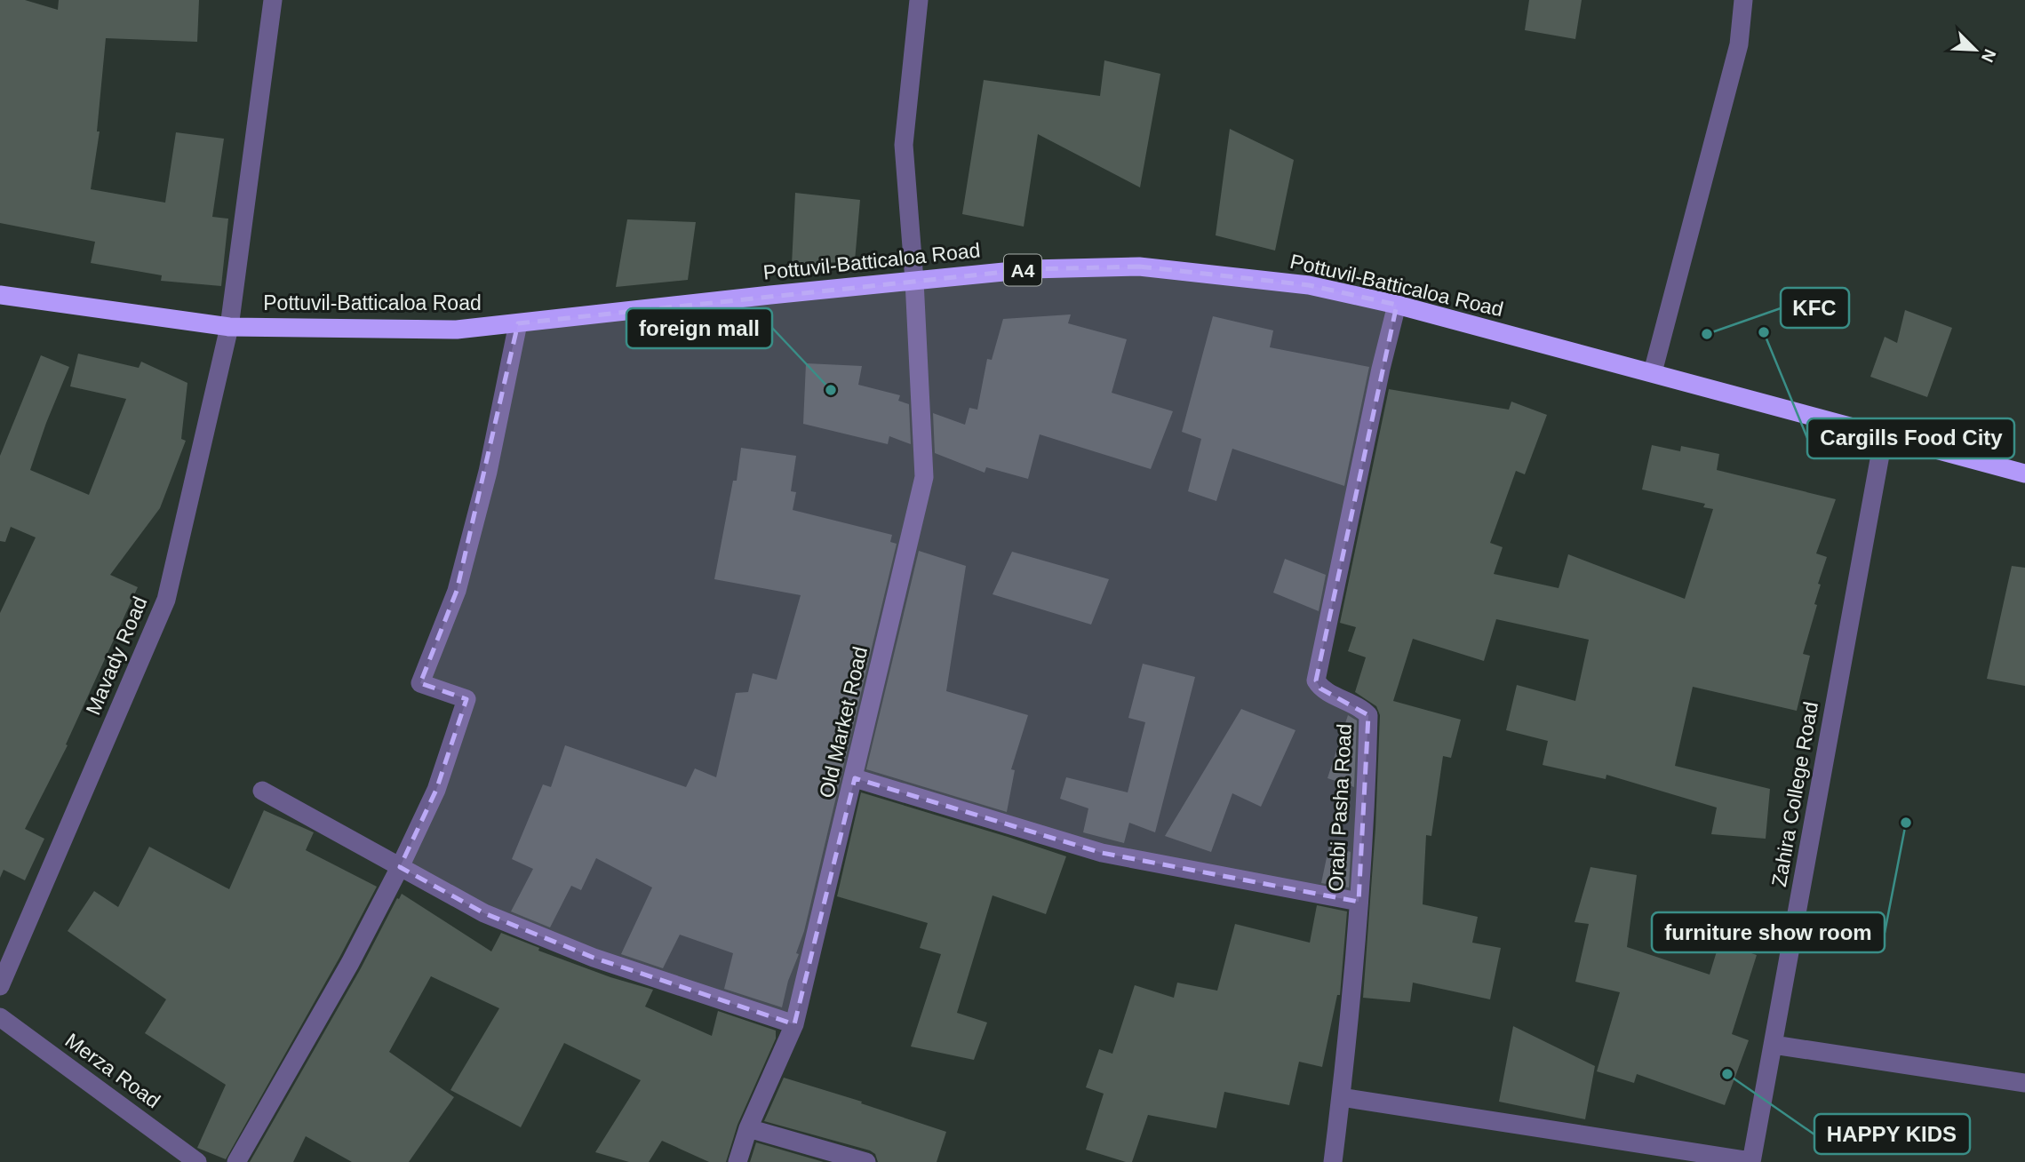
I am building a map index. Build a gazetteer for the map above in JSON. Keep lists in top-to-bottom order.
{
  "streets": {
    "highway": ["Pottuvil-Batticaloa Road", "A4"],
    "street": [
      "Mavady Road",
      "Old Market Road",
      "Zahira College Road",
      "Orabi Pasha Road",
      "Merza Road"
    ]
  },
  "crossings": [
    ["Pottuvil-Batticaloa Road", "Mavady Road"],
    ["Pottuvil-Batticaloa Road", "Old Market Road"],
    ["Pottuvil-Batticaloa Road", "Zahira College Road"],
    ["Pottuvil-Batticaloa Road", "Orabi Pasha Road"]
  ],
  "places": [
    "Cargills Food City",
    "KFC",
    "foreign mall",
    "furniture show room",
    "HAPPY KIDS"
  ],
  "north": "bottom right"
}
